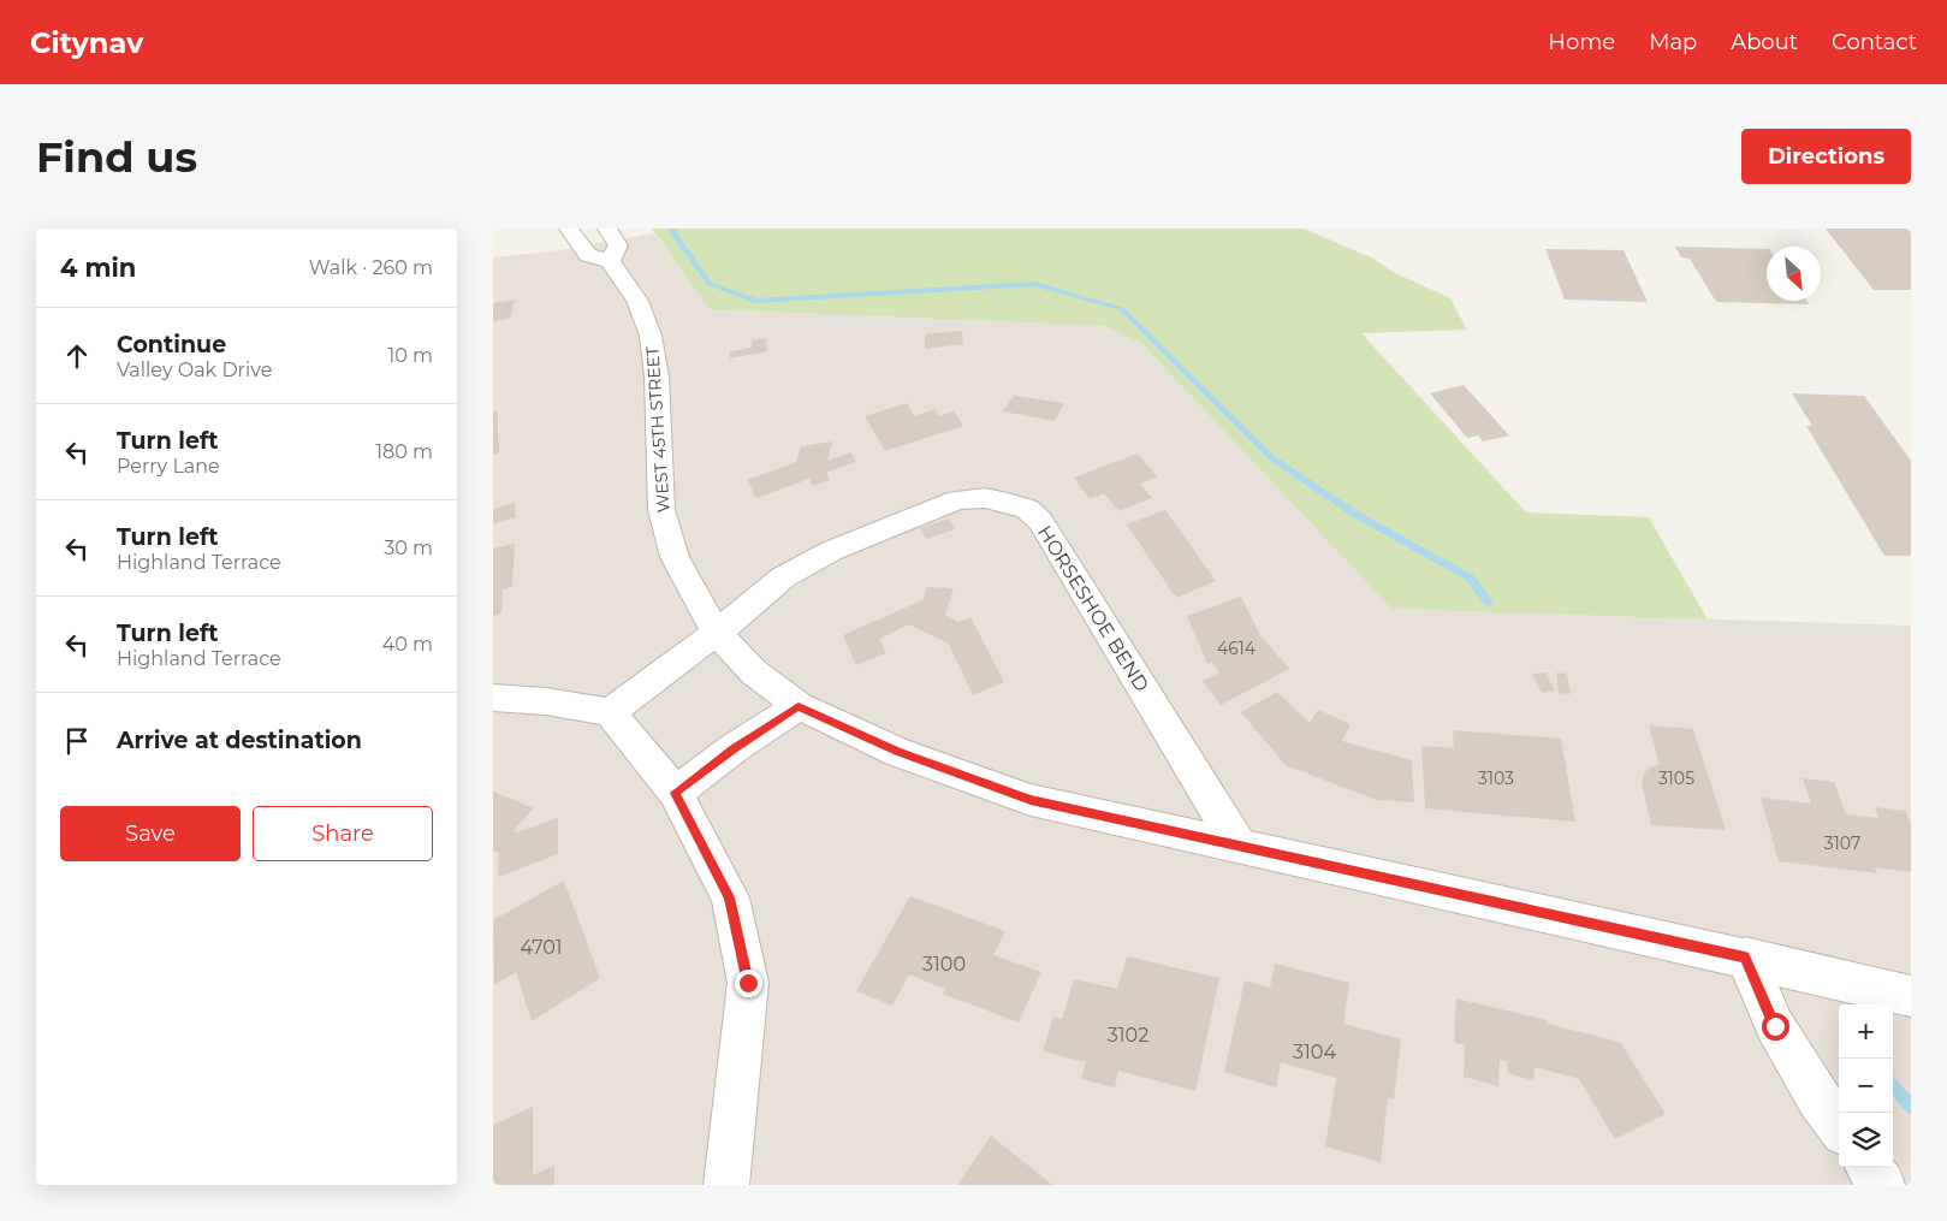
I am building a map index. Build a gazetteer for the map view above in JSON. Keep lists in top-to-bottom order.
{
  "streets": {
    "street": ["WEST 45TH STREET", "HORSESHOE BEND"]
  },
  "crossings": [
    ["WEST 45TH STREET", "HORSESHOE BEND"]
  ],
  "house_numbers": [
    "4614",
    "3103",
    "3105",
    "3107",
    "4701",
    "3100",
    "3102",
    "3104"
  ],
  "north": "bottom right",
  "page": {
    "header": "Citynav",
    "nav": [
      "Home",
      "Map",
      "About",
      "Contact"
    ],
    "buttons": [
      "Directions",
      ["Save", "Share"]
    ],
    "title": "Find us",
    "heading": ["4 min", "Walk · 260 m"],
    "list": [
      ["Continue", "Valley Oak Drive", "10 m"],
      ["Turn left", "Perry Lane", "180 m"],
      ["Turn left", "Highland Terrace", "30 m"],
      ["Turn left", "Highland Terrace", "40 m"],
      "Arrive at destination"
    ],
    "map_buttons": ["+", "−"]
  }
}
